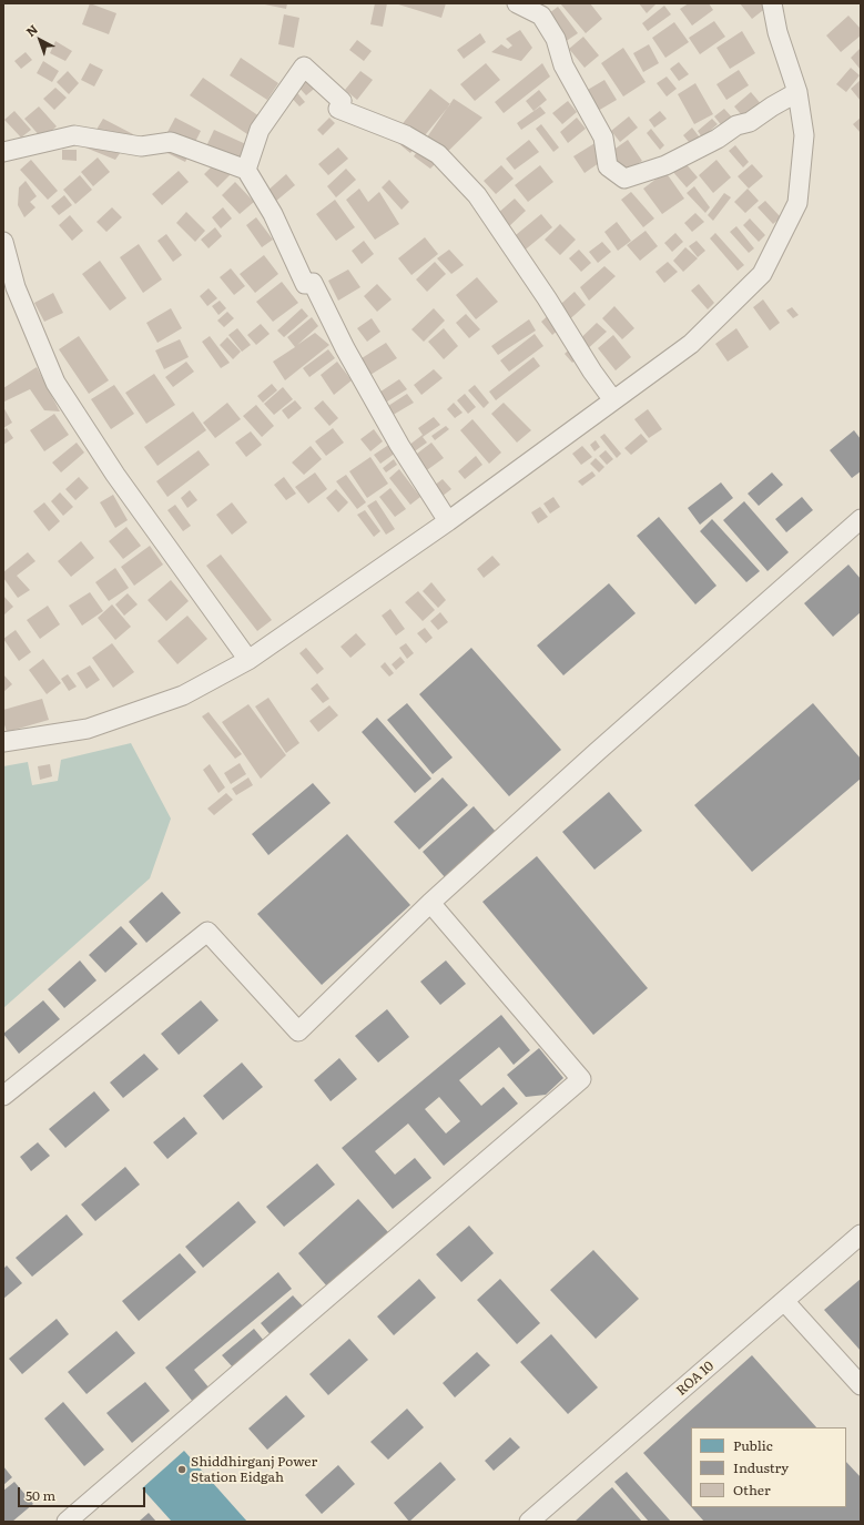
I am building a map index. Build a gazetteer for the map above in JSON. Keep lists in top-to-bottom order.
{
  "streets": {
    "street": ["ROA 10"]
  },
  "places": ["Shiddhirganj Power Station Eidgah"],
  "legend": ["Public", "Industry", "Other"],
  "scale_bar": "50 m",
  "north": "top left"
}
